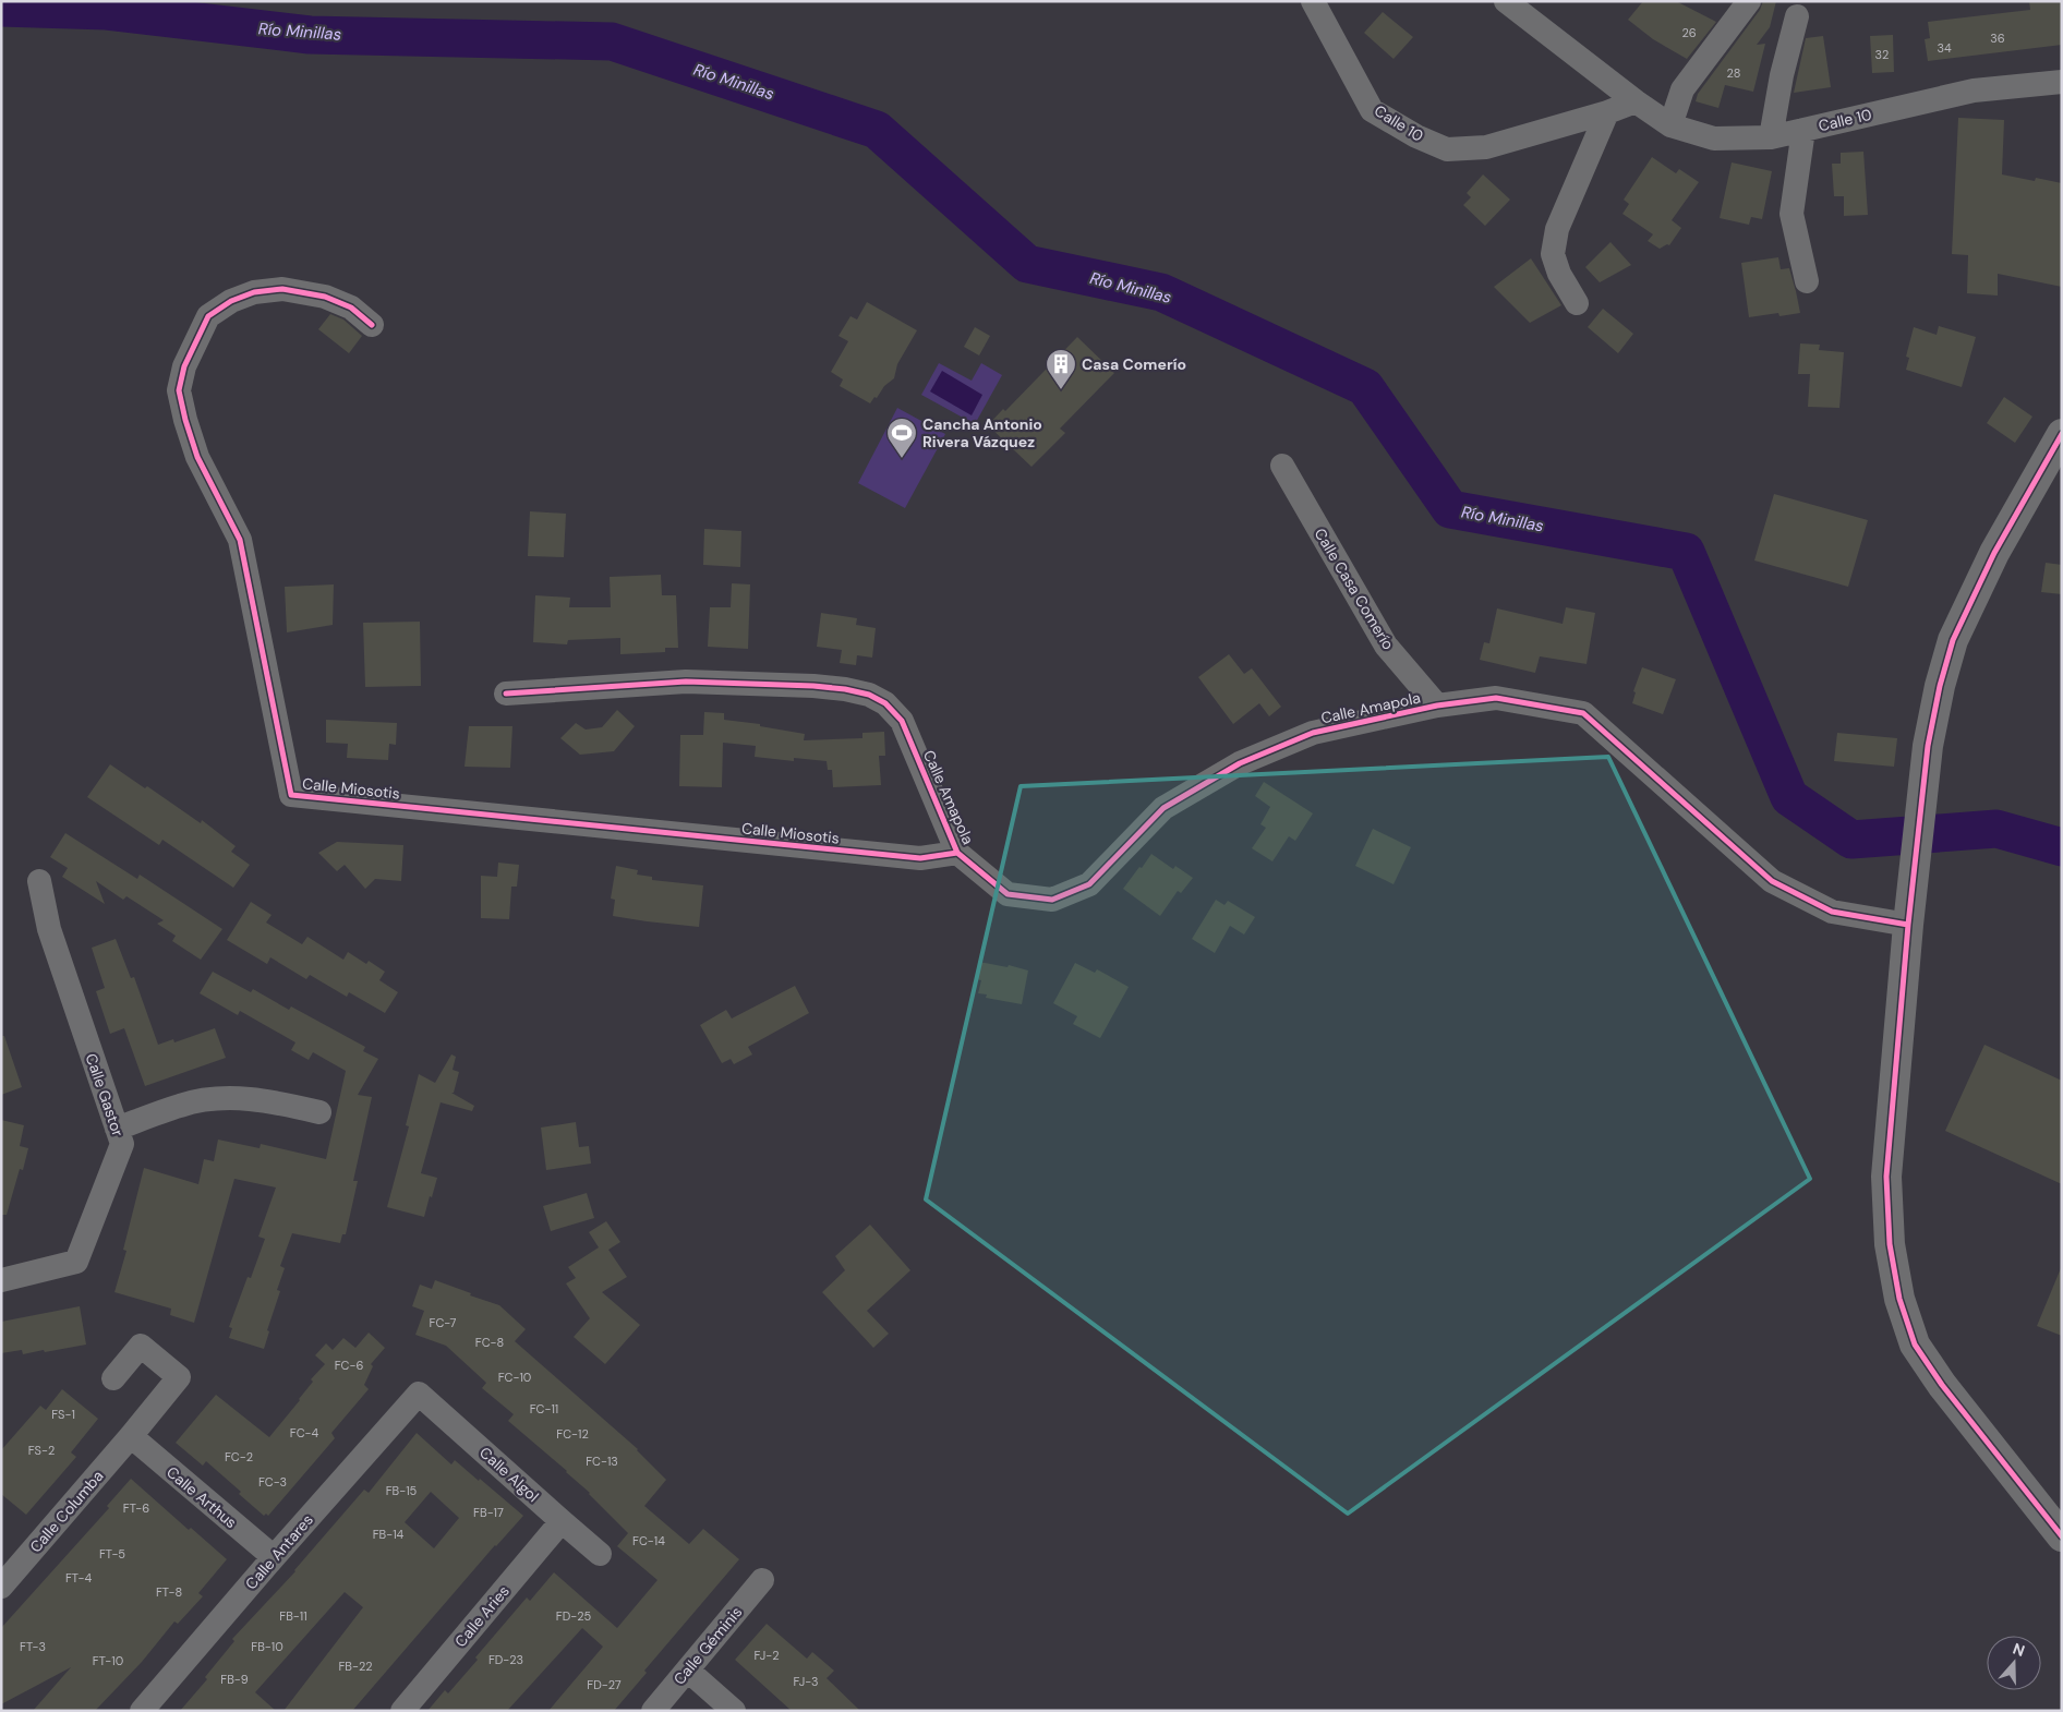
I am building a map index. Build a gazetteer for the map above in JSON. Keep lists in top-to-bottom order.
{
  "streets": {
    "street": [
      "Calle 10",
      "Calle Casa Comerío",
      "Calle Amapola",
      "Calle Miosotis",
      "Calle Gastor",
      "Calle Algol",
      "Calle Arthus",
      "Calle Columba",
      "Calle Antares",
      "Calle Aries",
      "Calle Géminis"
    ]
  },
  "crossings": [
    ["Calle Casa Comerío", "Calle Amapola"],
    ["Calle Amapola", "Calle Miosotis"],
    ["Calle Algol", "Calle Antares"],
    ["Calle Algol", "Calle Aries"],
    ["Calle Arthus", "Calle Columba"],
    ["Calle Arthus", "Calle Antares"]
  ],
  "water": ["Río Minillas"],
  "places": {
    "building": ["Casa Comerío"],
    "sports": ["Cancha Antonio Rivera Vázquez"]
  },
  "house_numbers": [
    "26",
    "36",
    "34",
    "32",
    "28",
    "FC-7",
    "FC-8",
    "FC-6",
    "FC-10",
    "FC-11",
    "FS-1",
    "FC-4",
    "FC-12",
    "FS-2",
    "FC-2",
    "FC-13",
    "FC-3",
    "FB-15",
    "FT-6",
    "FB-17",
    "FB-14",
    "FC-14",
    "FT-5",
    "FT-4",
    "FT-8",
    "FB-11",
    "FD-25",
    "FT-3",
    "FB-10",
    "FJ-2",
    "FD-23",
    "FT-10",
    "FB-22",
    "FB-9",
    "FJ-3",
    "FD-27"
  ],
  "north": "top"
}
